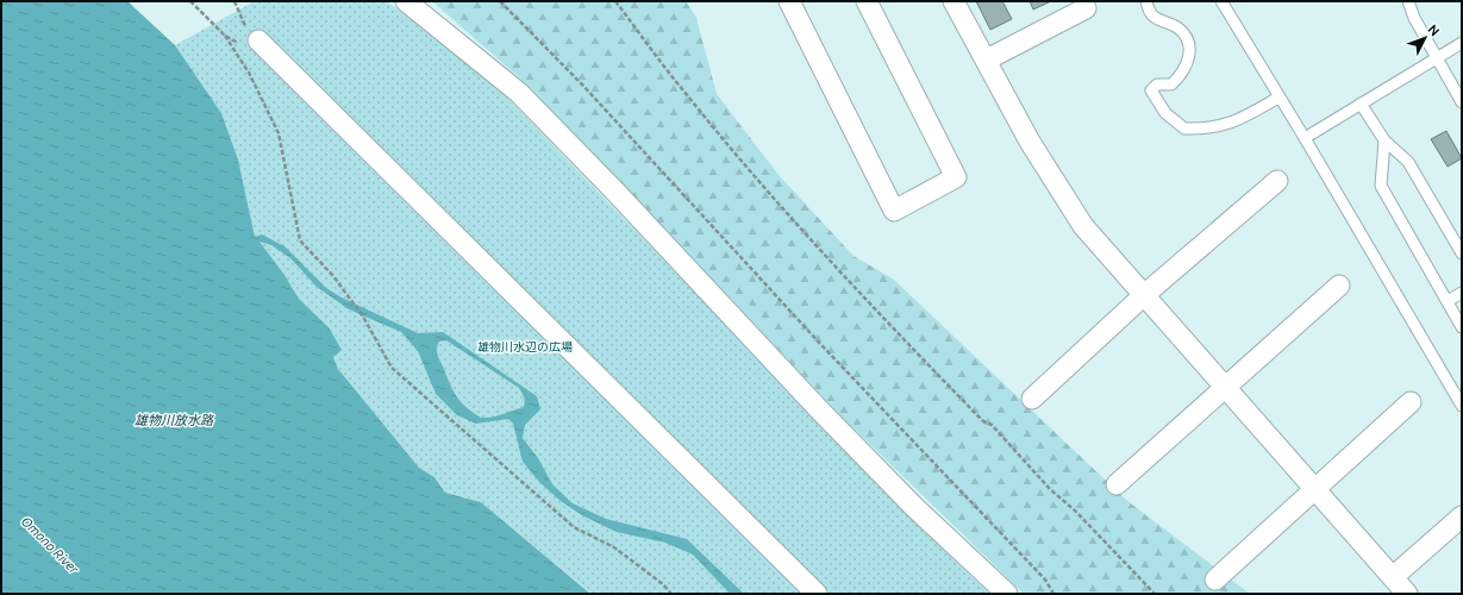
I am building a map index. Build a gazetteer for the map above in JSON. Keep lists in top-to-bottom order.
{
  "water": ["雄物川放水路", "Omono River"],
  "parks": ["雄物川水辺の広場"],
  "north": "top right"
}
